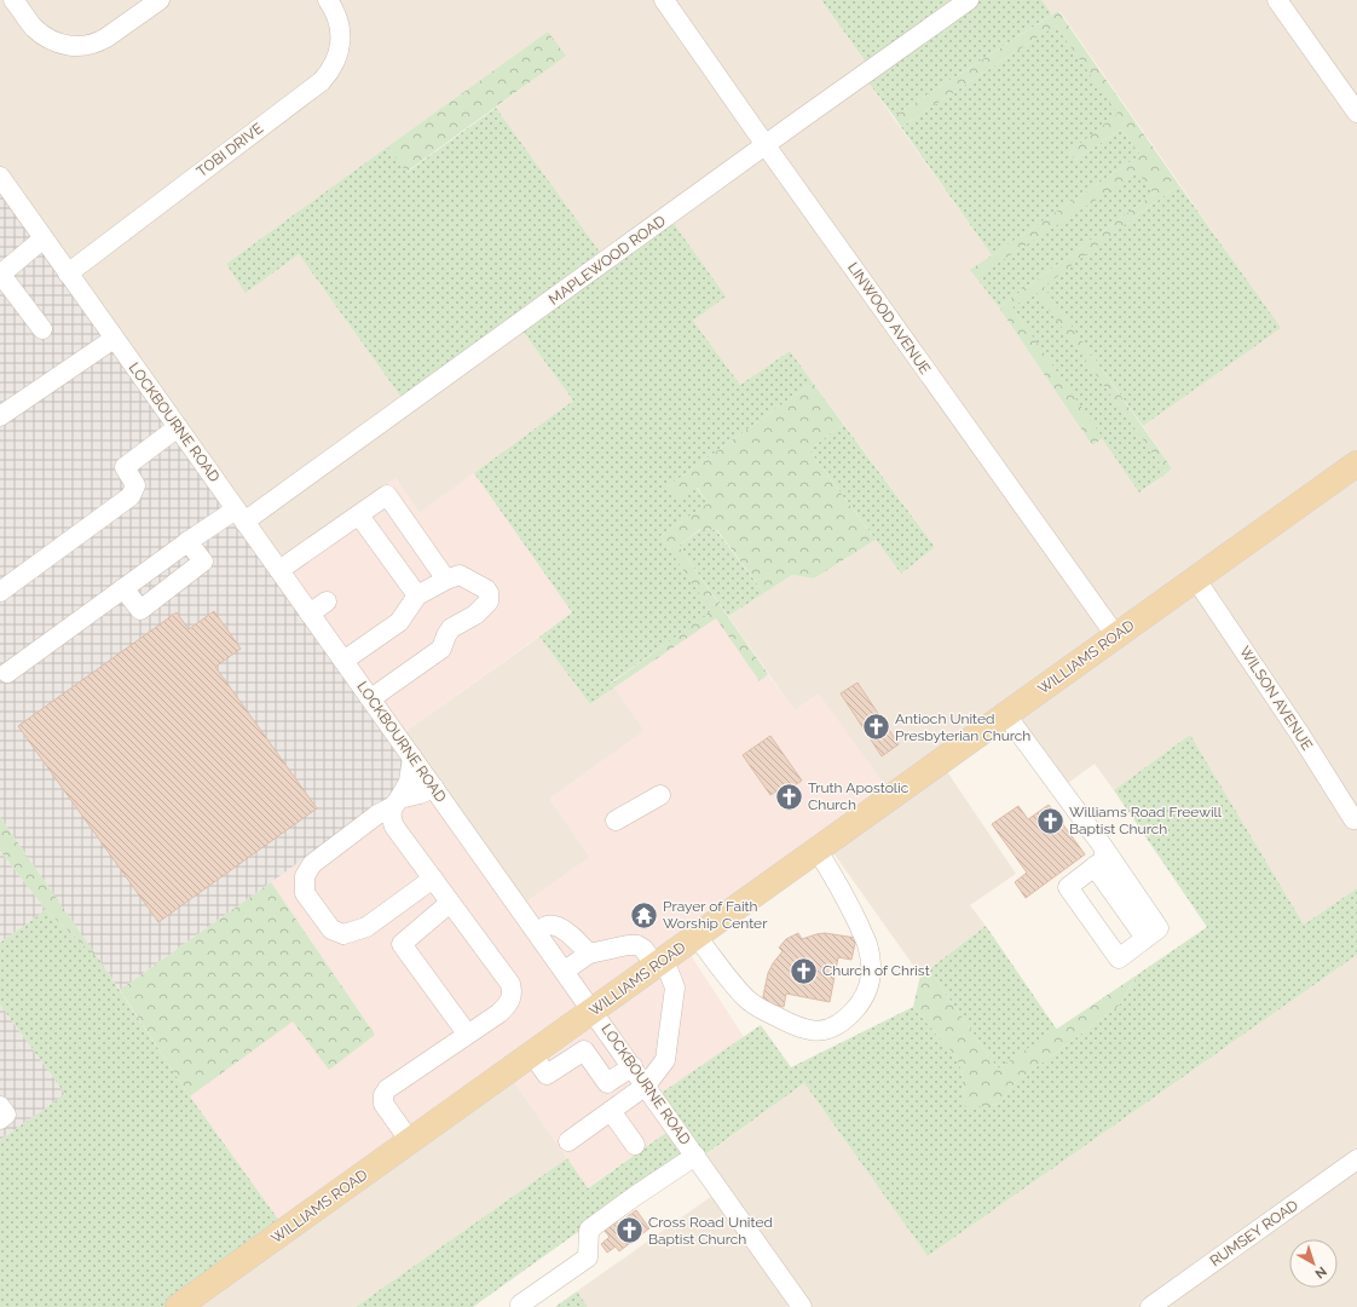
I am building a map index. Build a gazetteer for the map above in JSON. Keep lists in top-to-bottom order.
{
  "streets": {
    "main road": ["WILLIAMS ROAD"],
    "street": [
      "TOBI DRIVE",
      "MAPLEWOOD ROAD",
      "LINWOOD AVENUE",
      "LOCKBOURNE ROAD",
      "WILSON AVENUE",
      "RUMSEY ROAD"
    ]
  },
  "crossings": [
    ["TOBI DRIVE", "LOCKBOURNE ROAD"],
    ["MAPLEWOOD ROAD", "LINWOOD AVENUE"],
    ["MAPLEWOOD ROAD", "LOCKBOURNE ROAD"],
    ["LINWOOD AVENUE", "WILLIAMS ROAD"],
    ["LOCKBOURNE ROAD", "WILLIAMS ROAD"],
    ["WILLIAMS ROAD", "WILSON AVENUE"]
  ],
  "places": {
    "church": [
      "Antioch United Presbyterian Church",
      "Truth Apostolic Church",
      "Williams Road Freewill Baptist Church",
      "Church of Christ",
      "Cross Road United Baptist Church"
    ],
    "temple": ["Prayer of Faith Worship Center"]
  },
  "north": "bottom right"
}
